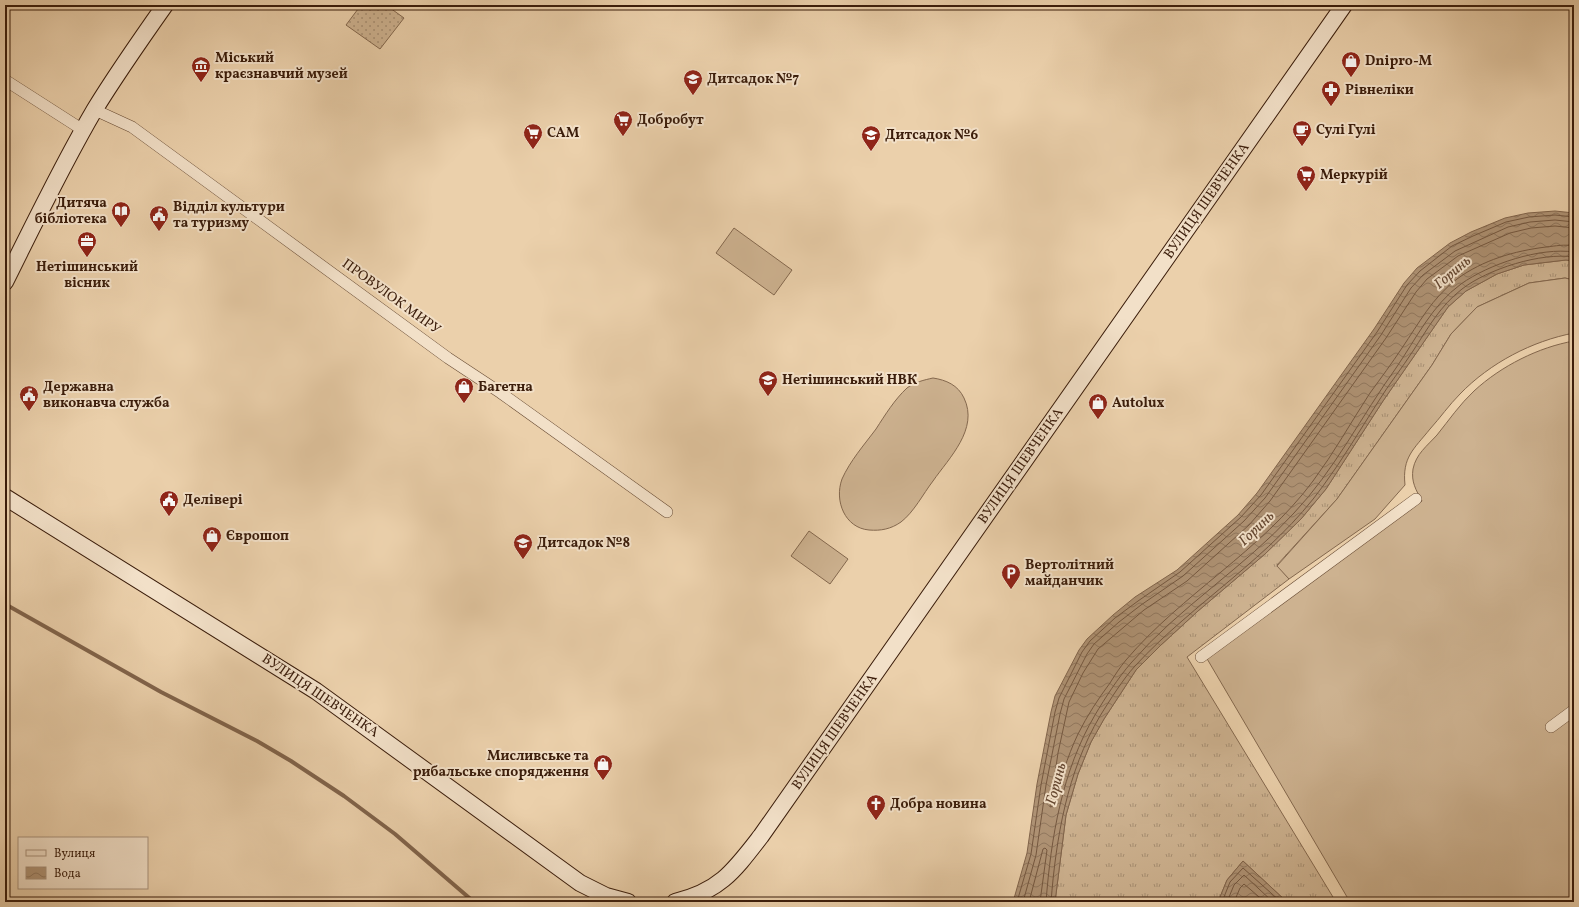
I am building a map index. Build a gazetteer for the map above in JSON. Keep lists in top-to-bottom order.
{
  "streets": {
    "street": ["ВУЛИЦЯ ШЕВЧЕНКА", "ПРОВУЛОК МИРУ"]
  },
  "water": ["Горинь"],
  "places": {
    "shop": [
      "Dnipro-M",
      "Багетна",
      "Autolux",
      "Єврошоп",
      "Мисливське та рибальське спорядження"
    ],
    "museum": ["Міський краєзнавчий музей"],
    "school or university": [
      "Дитсадок №7",
      "Дитсадок №6",
      "Нетішинський НВК",
      "Дитсадок №8"
    ],
    "pharmacy": ["Рівнеліки"],
    "supermarket": ["Добробут", "САМ", "Меркурій"],
    "cafe": ["Сулі Гулі"],
    "library": ["Дитяча бібліотека"],
    "public building": ["Відділ культури та туризму", "Державна виконавча служба", "Делівері"],
    "office": ["Нетішинський вісник"],
    "parking": ["Вертолітний майданчик"],
    "church": ["Добра новина"]
  },
  "legend": ["Вулиця", "Вода"]
}
